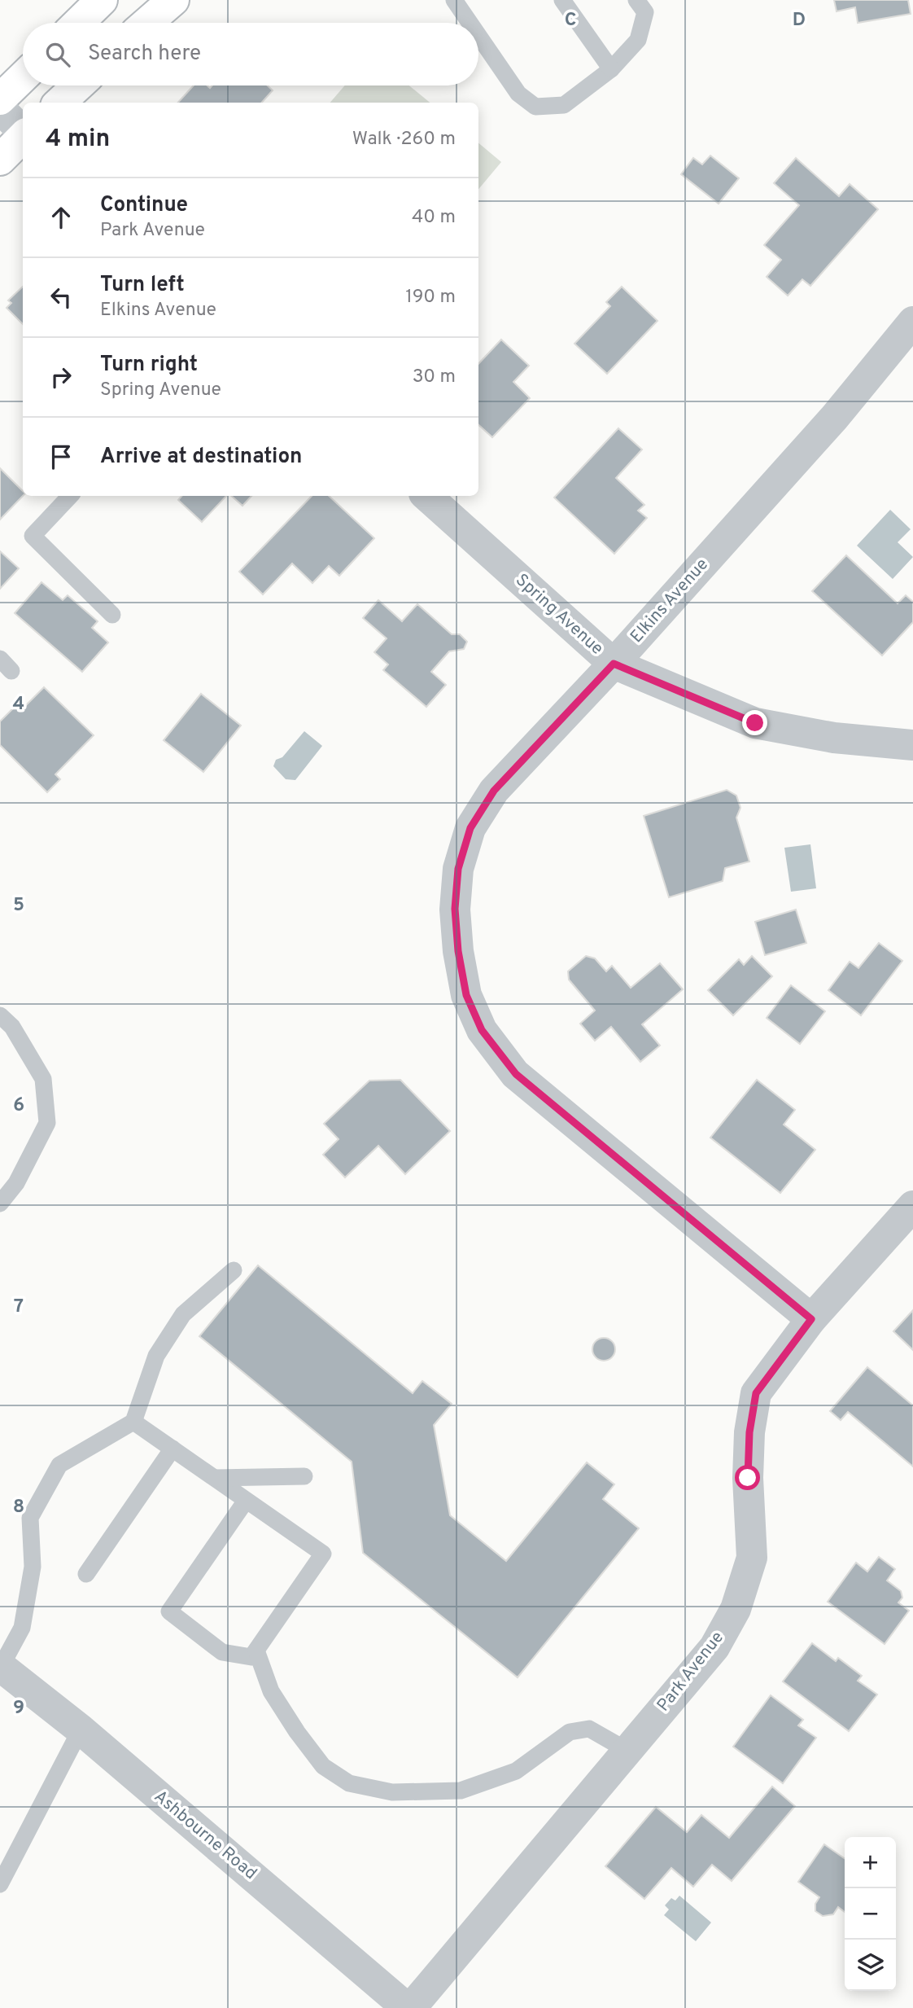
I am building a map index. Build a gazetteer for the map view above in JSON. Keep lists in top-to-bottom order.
{
  "streets": {
    "street": [
      "Elkins Avenue",
      "Spring Avenue",
      "Park Avenue",
      "Ashbourne Road"
    ]
  },
  "crossings": [
    ["Elkins Avenue", "Spring Avenue"],
    ["Elkins Avenue", "Park Avenue"],
    ["Park Avenue", "Ashbourne Road"]
  ],
  "page": {
    "search": "Search here",
    "heading": ["4 min", "Walk · 260 m"],
    "list": [
      ["Continue", "Park Avenue", "40 m"],
      ["Turn left", "Elkins Avenue", "190 m"],
      ["Turn right", "Spring Avenue", "30 m"],
      "Arrive at destination"
    ],
    "map_buttons": ["+", "−"]
  },
  "grid": {
    "columns": ["C", "D"],
    "rows": [
      "4",
      "5",
      "6",
      "7",
      "8",
      "9"
    ]
  }
}
